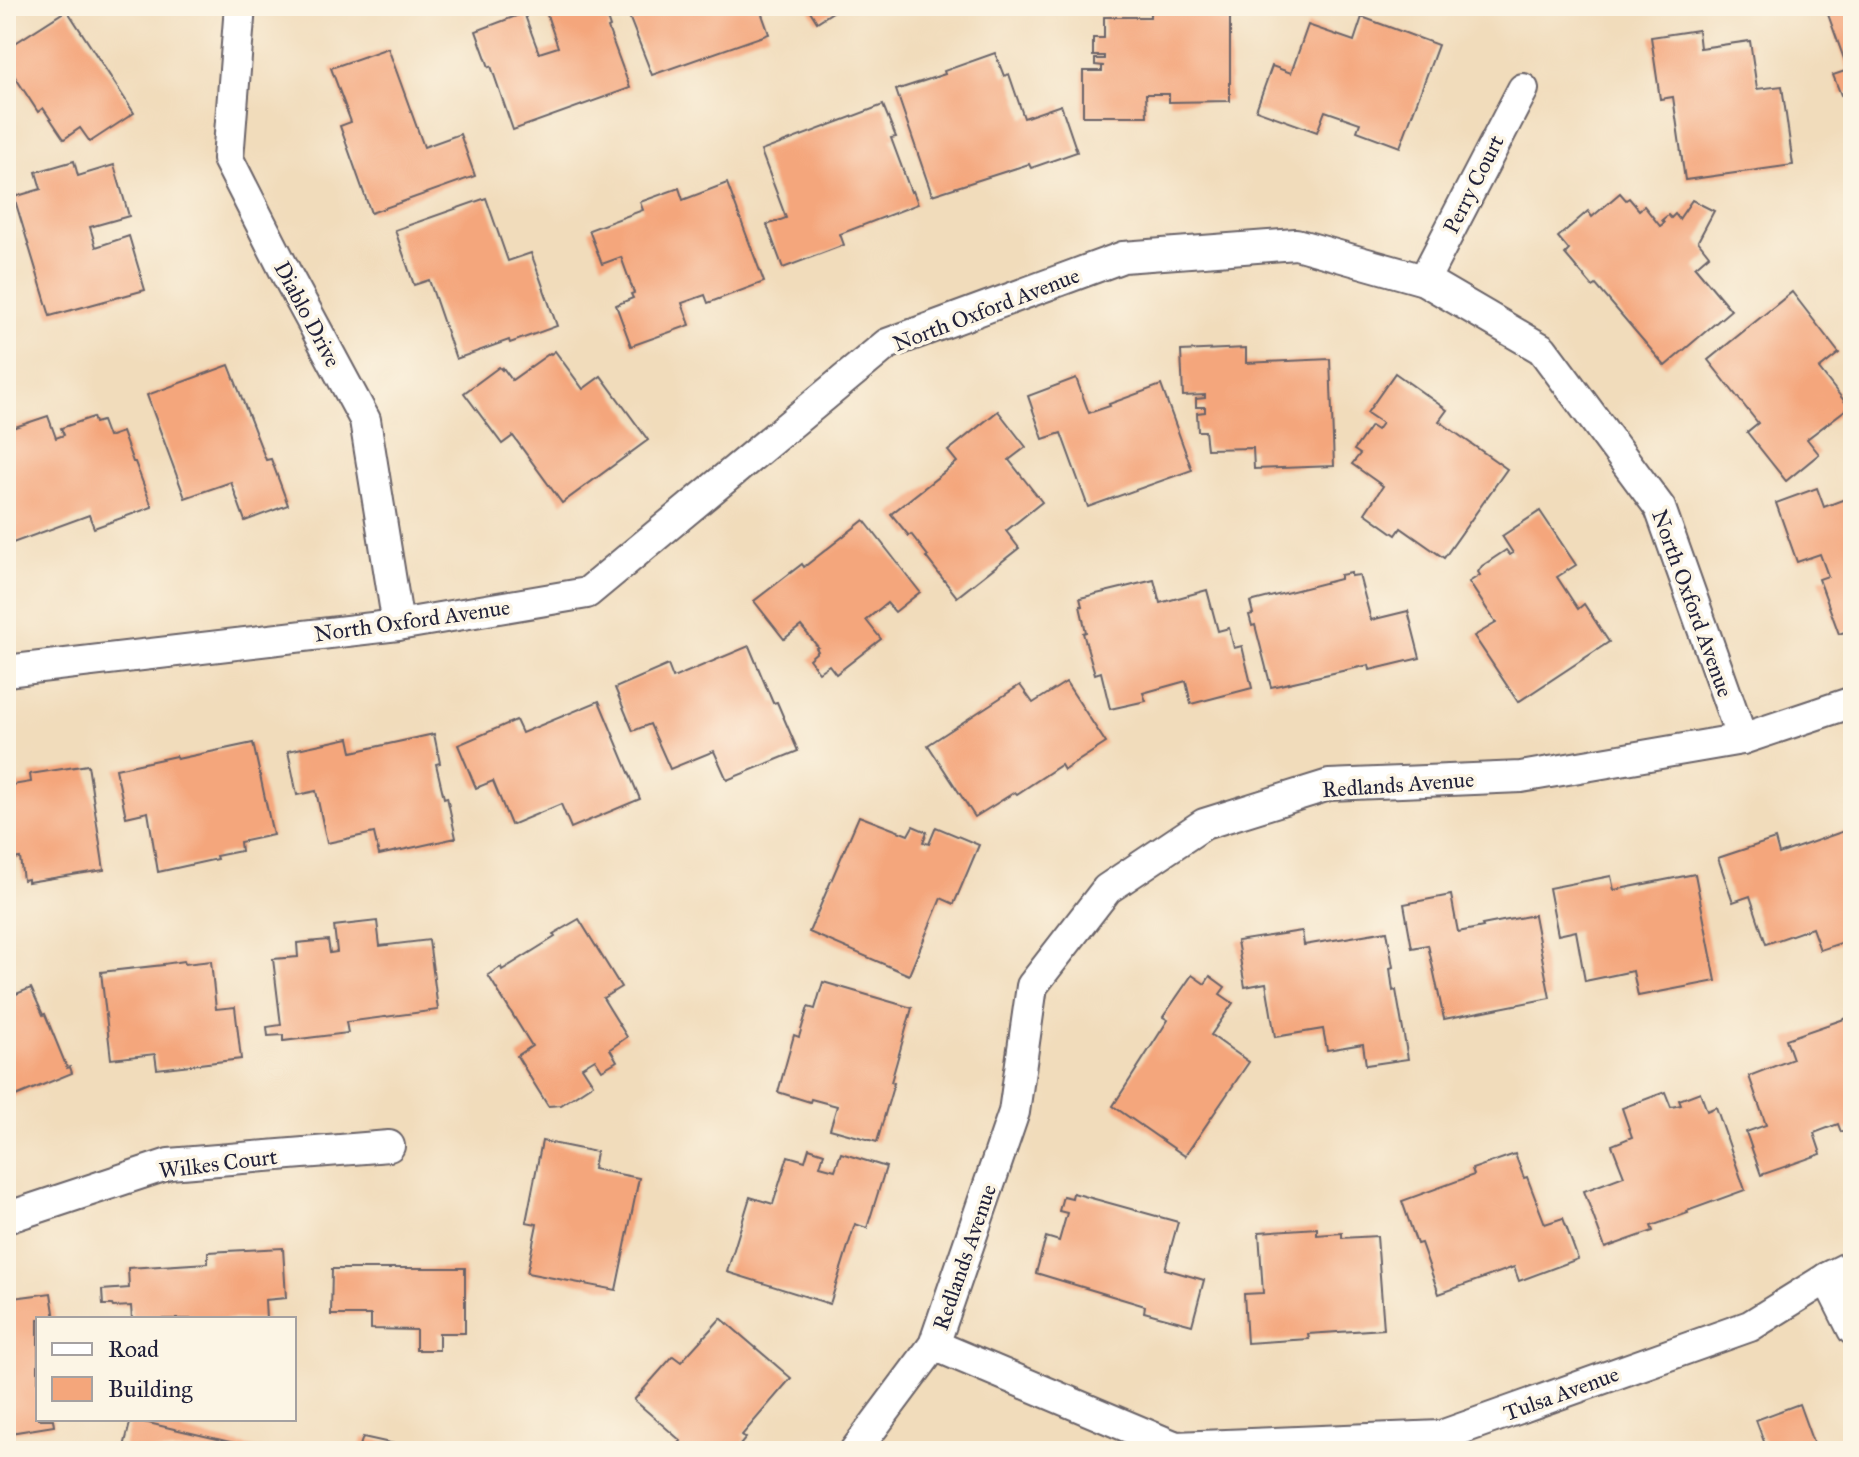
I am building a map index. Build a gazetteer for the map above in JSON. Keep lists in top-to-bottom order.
{
  "streets": {
    "street": [
      "Perry Court",
      "North Oxford Avenue",
      "Diablo Drive",
      "Redlands Avenue",
      "Wilkes Court",
      "Tulsa Avenue"
    ]
  },
  "crossings": [
    ["Perry Court", "North Oxford Avenue"],
    ["North Oxford Avenue", "Diablo Drive"],
    ["North Oxford Avenue", "Redlands Avenue"],
    ["Redlands Avenue", "Tulsa Avenue"]
  ],
  "legend": ["Road", "Building"]
}
